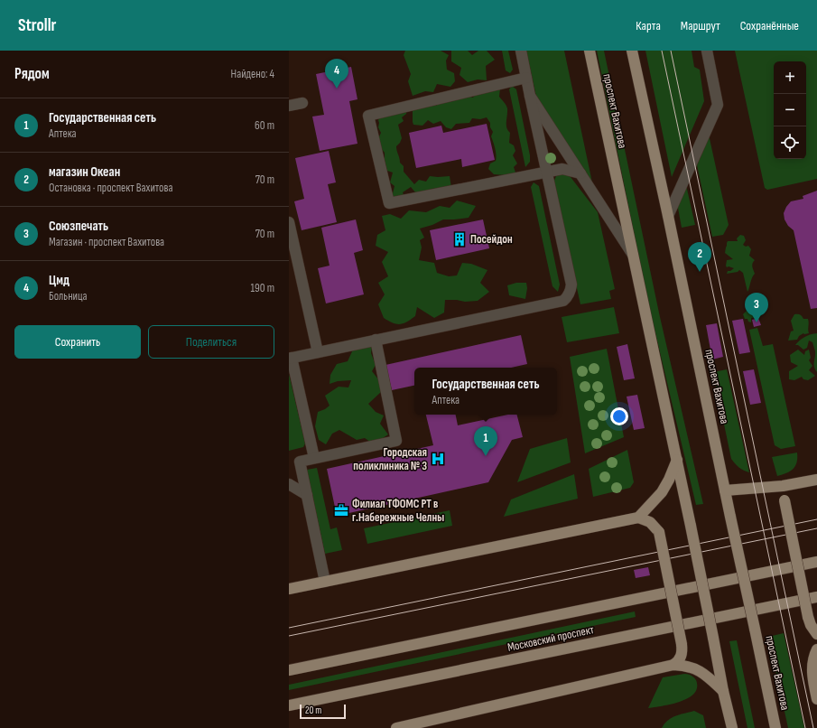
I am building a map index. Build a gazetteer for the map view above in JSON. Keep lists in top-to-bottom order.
{
  "streets": {
    "main road": ["проспект Вахитова", "Московский проспект"]
  },
  "places": {
    "building": ["Посейдон"],
    "hospital": ["Городская поликлиника № 3"],
    "office": ["Филиал ТФОМС РТ в г.Набережные Челны"]
  },
  "scale_bar": "20 m",
  "page": {
    "header": "Strollr",
    "nav": ["Карта", "Маршрут", "Сохранённые"],
    "heading": ["Рядом", "Найдено: 4"],
    "pins": [
      "4",
      "2",
      "3",
      "1"
    ],
    "map_buttons": ["+", "−"],
    "list": [
      {
        "mark": "1",
        "name": "Государственная сеть",
        "note": "Аптека",
        "value": "60 m"
      },
      {
        "mark": "2",
        "name": "магазин Океан",
        "note": "Остановка · проспект Вахитова",
        "value": "70 m"
      },
      {
        "mark": "3",
        "name": "Союзпечать",
        "note": "Магазин · проспект Вахитова",
        "value": "70 m"
      },
      {
        "mark": "4",
        "name": "Цмд",
        "note": "Больница",
        "value": "190 m"
      }
    ],
    "buttons": ["Сохранить", "Поделиться"],
    "popup": ["Государственная сеть", "Аптека"],
    "scale": "20 m"
  }
}
